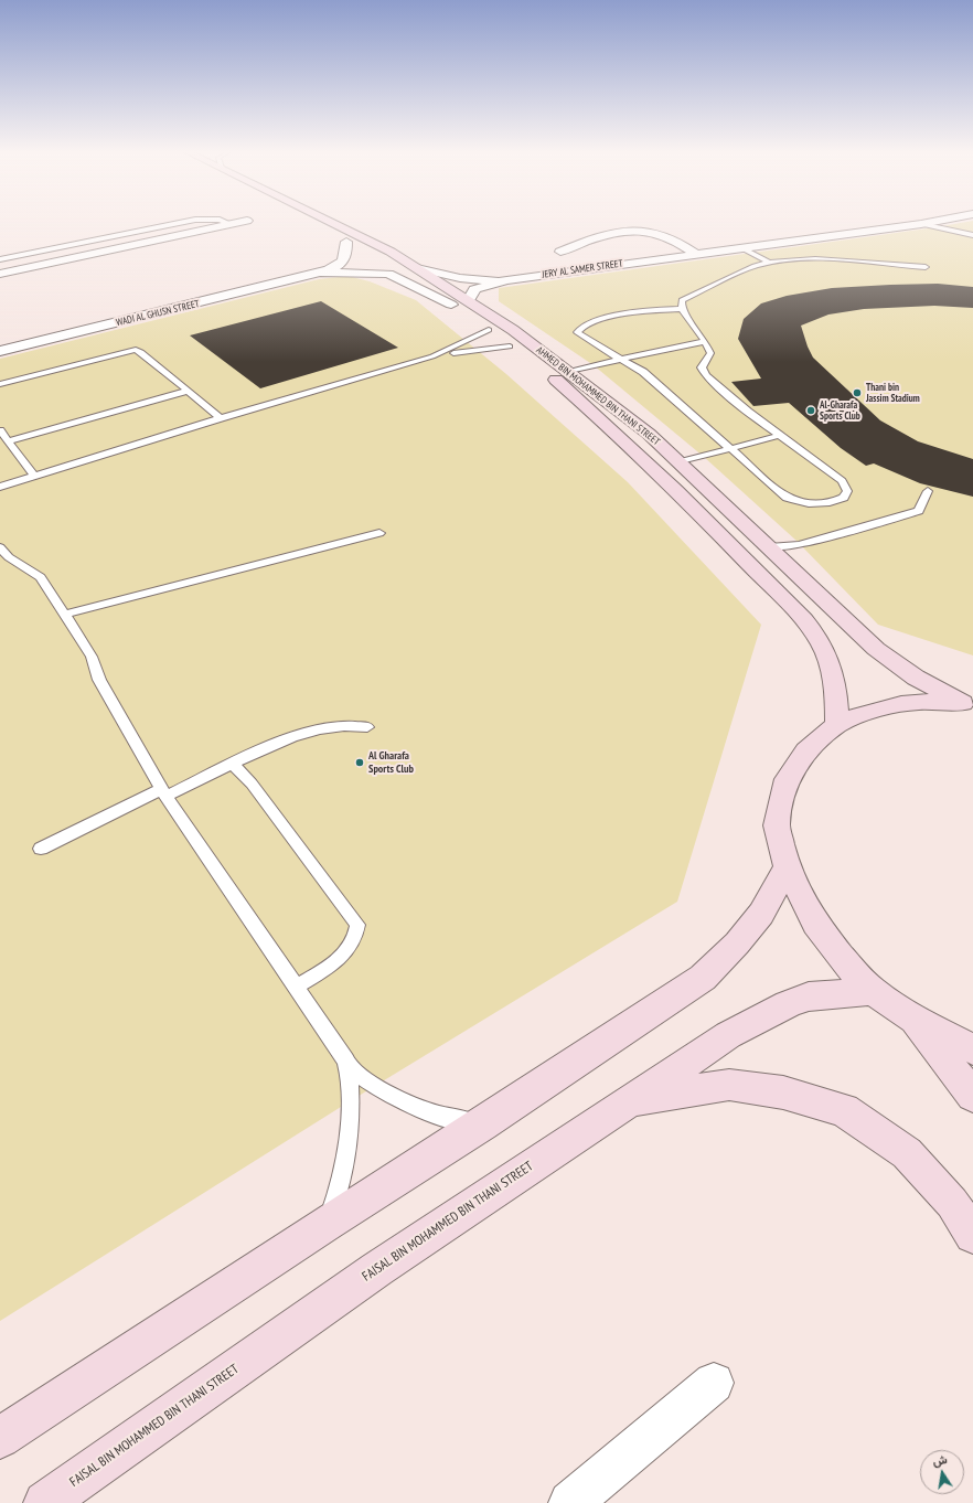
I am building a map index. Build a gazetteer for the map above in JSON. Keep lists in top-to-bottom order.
{
  "streets": {
    "street": [
      "JERY AL SAMER STREET",
      "WADI AL GHUSN STREET",
      "AHMED BIN MOHAMMED BIN THANI STREET",
      "FAISAL BIN MOHAMMED BIN THANI STREET"
    ]
  },
  "crossings": [
    ["JERY AL SAMER STREET", "AHMED BIN MOHAMMED BIN THANI STREET"],
    ["WADI AL GHUSN STREET", "AHMED BIN MOHAMMED BIN THANI STREET"]
  ],
  "places": ["Thani bin Jassim Stadium", "Al-Gharafa Sports Club", "Al Gharafa Sports Club"],
  "north": "top"
}
